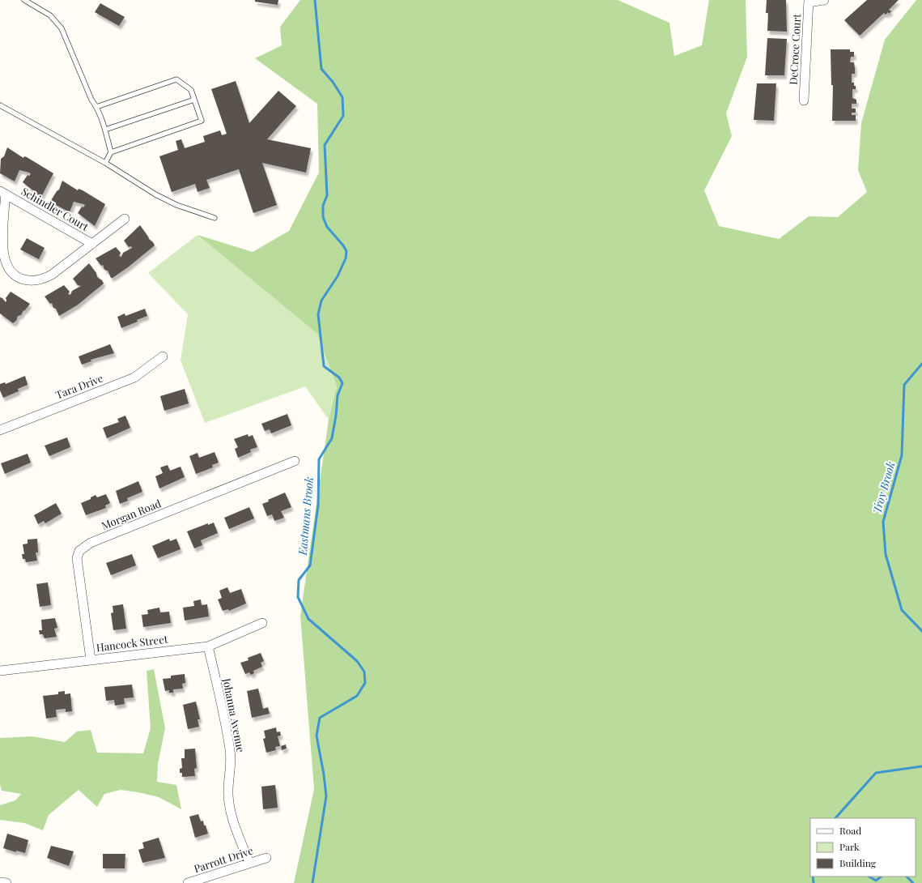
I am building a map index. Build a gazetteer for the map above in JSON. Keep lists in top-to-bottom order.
{
  "streets": {
    "street": [
      "DeCroce Court",
      "Schindler Court",
      "Tara Drive",
      "Morgan Road",
      "Hancock Street",
      "Johanna Avenue",
      "Parrott Drive"
    ]
  },
  "crossings": [
    ["Morgan Road", "Hancock Street"],
    ["Hancock Street", "Johanna Avenue"],
    ["Johanna Avenue", "Parrott Drive"]
  ],
  "water": ["Troy Brook", "Eastmans Brook"],
  "legend": ["Road", "Park", "Building"]
}
